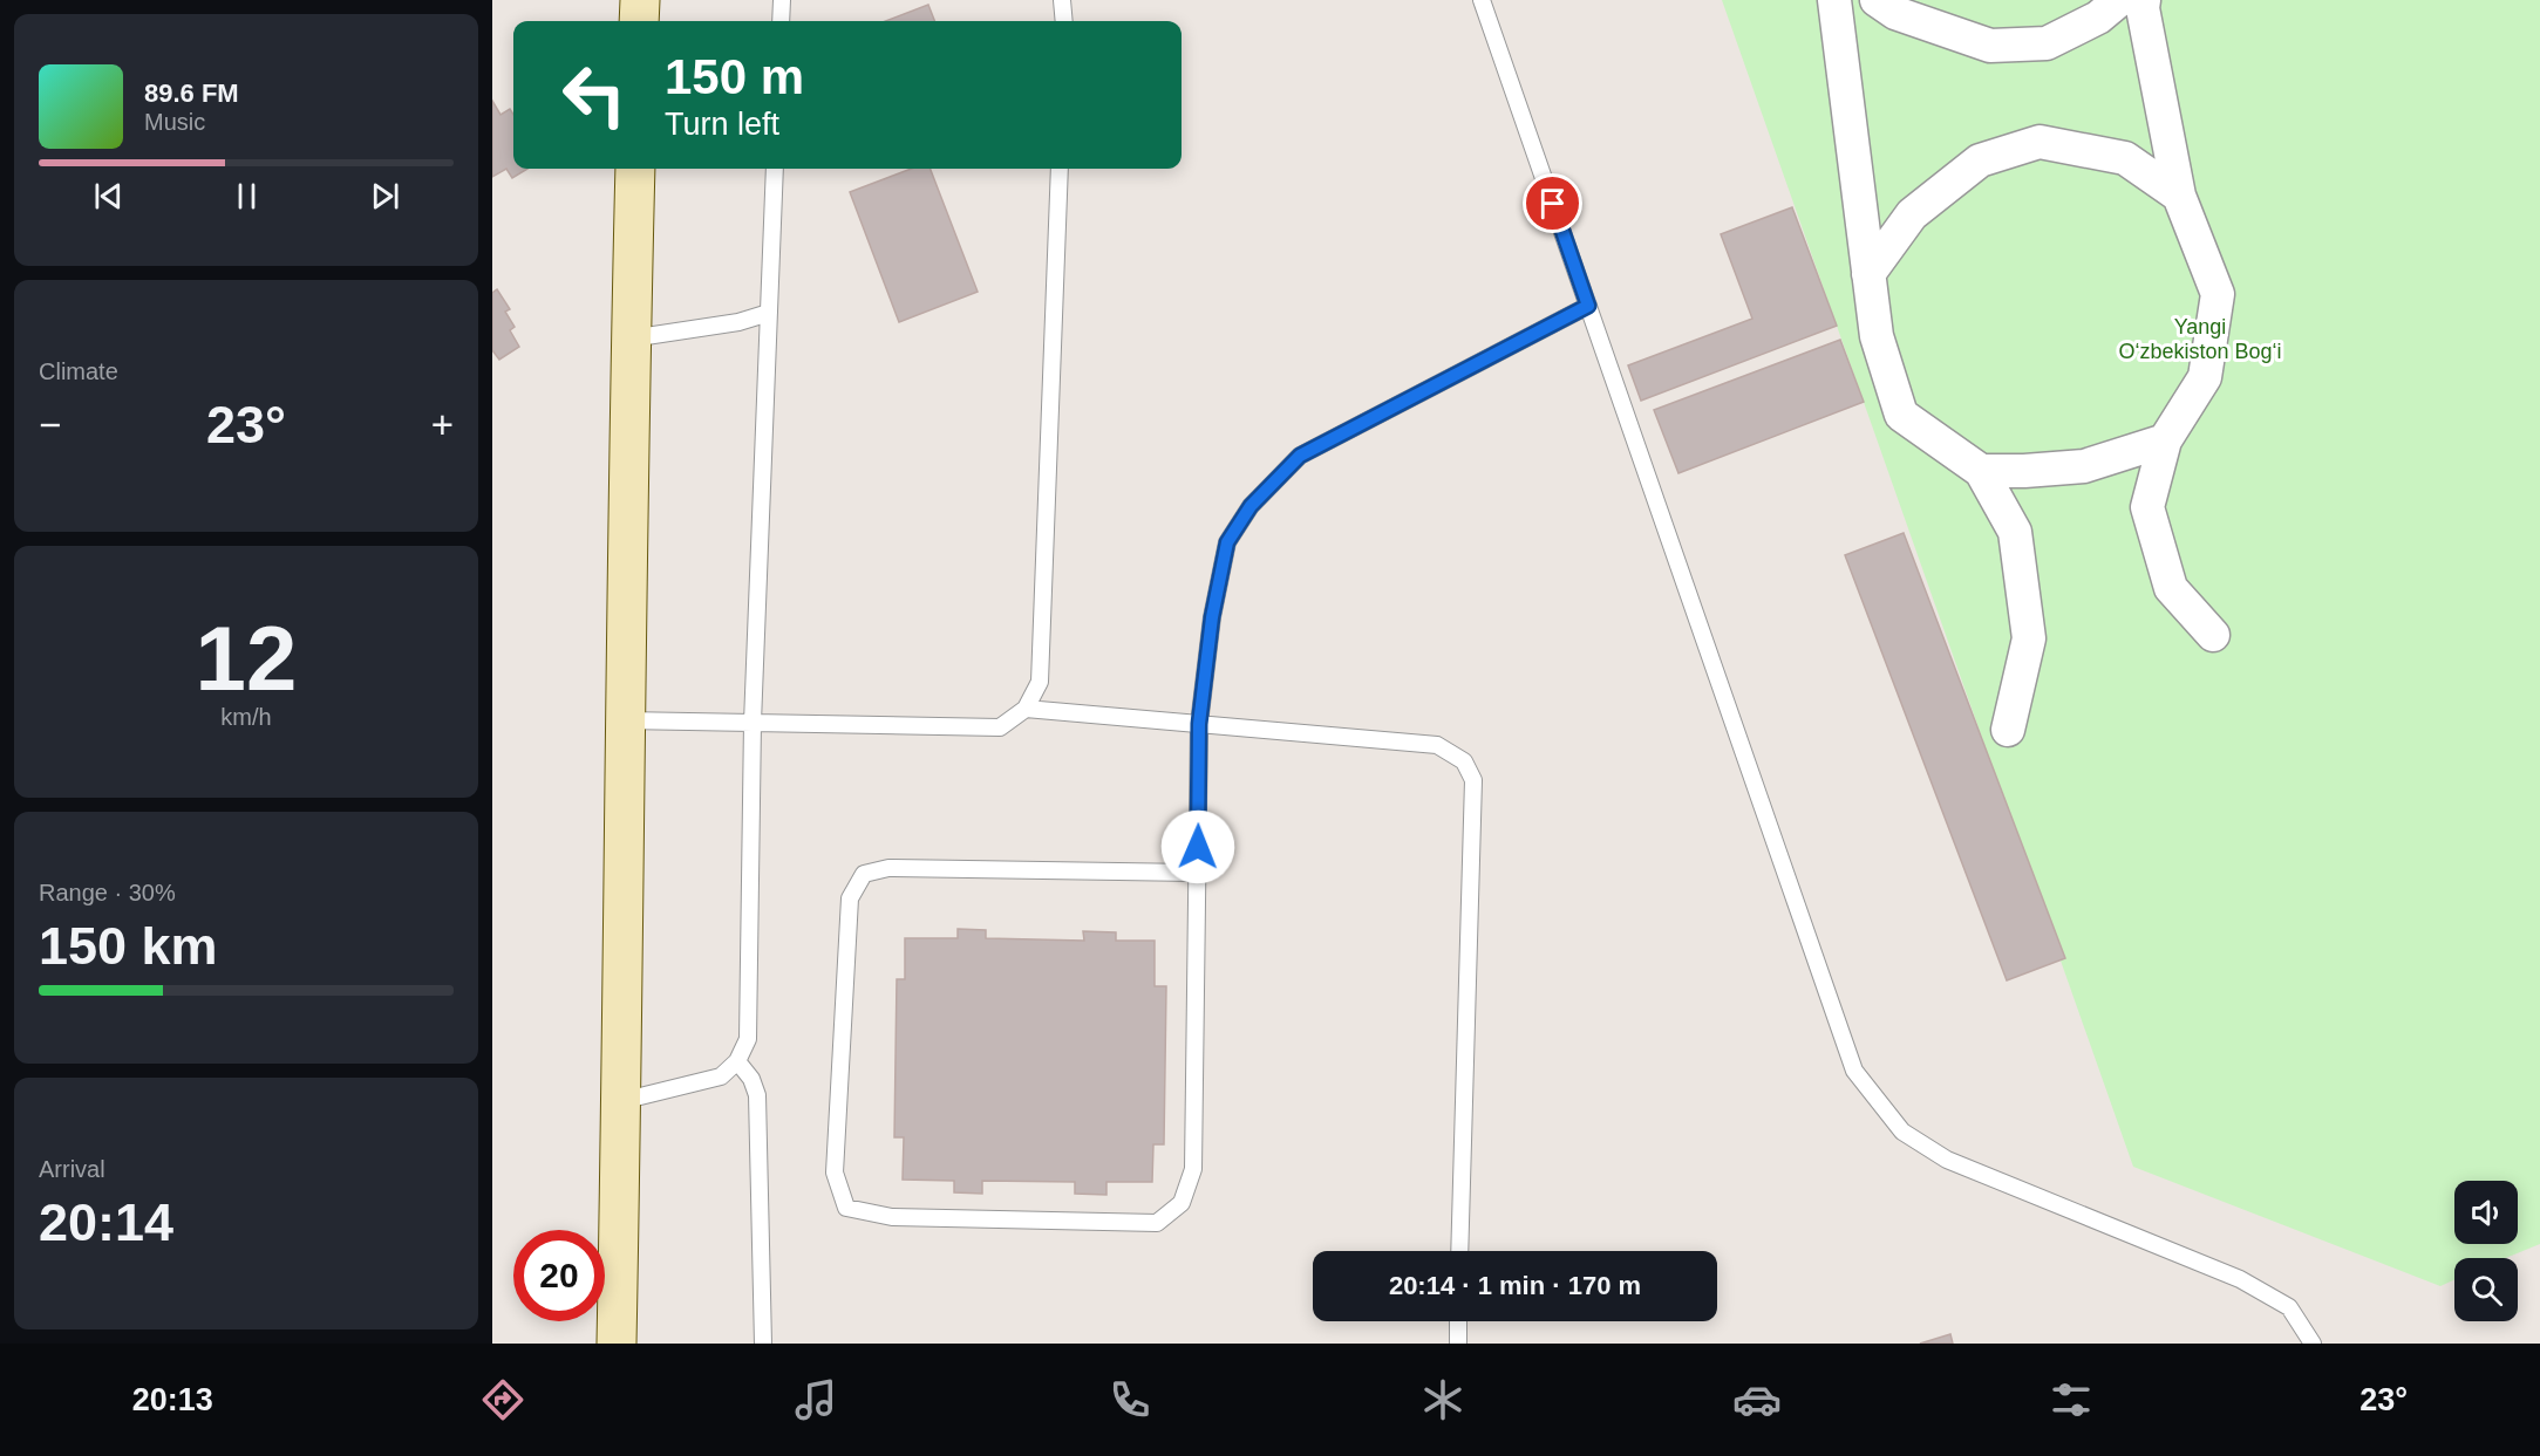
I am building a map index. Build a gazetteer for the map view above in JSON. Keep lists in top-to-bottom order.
{
  "parks": ["Yangi Oʻzbekiston Bogʻi"],
  "page": {
    "turn": ["150 m", "Turn left"],
    "song": ["89.6 FM", "Music"],
    "tile": [
      "Climate",
      ["12", "km/h"],
      ["Range · 30%", "150 km"],
      ["Arrival", "20:14"]
    ],
    "heat": ["−", "23°", "+"],
    "limit": "20",
    "trip": "20:14 · 1 min · 170 m",
    "tabs": ["20:13", "23°"]
  }
}
